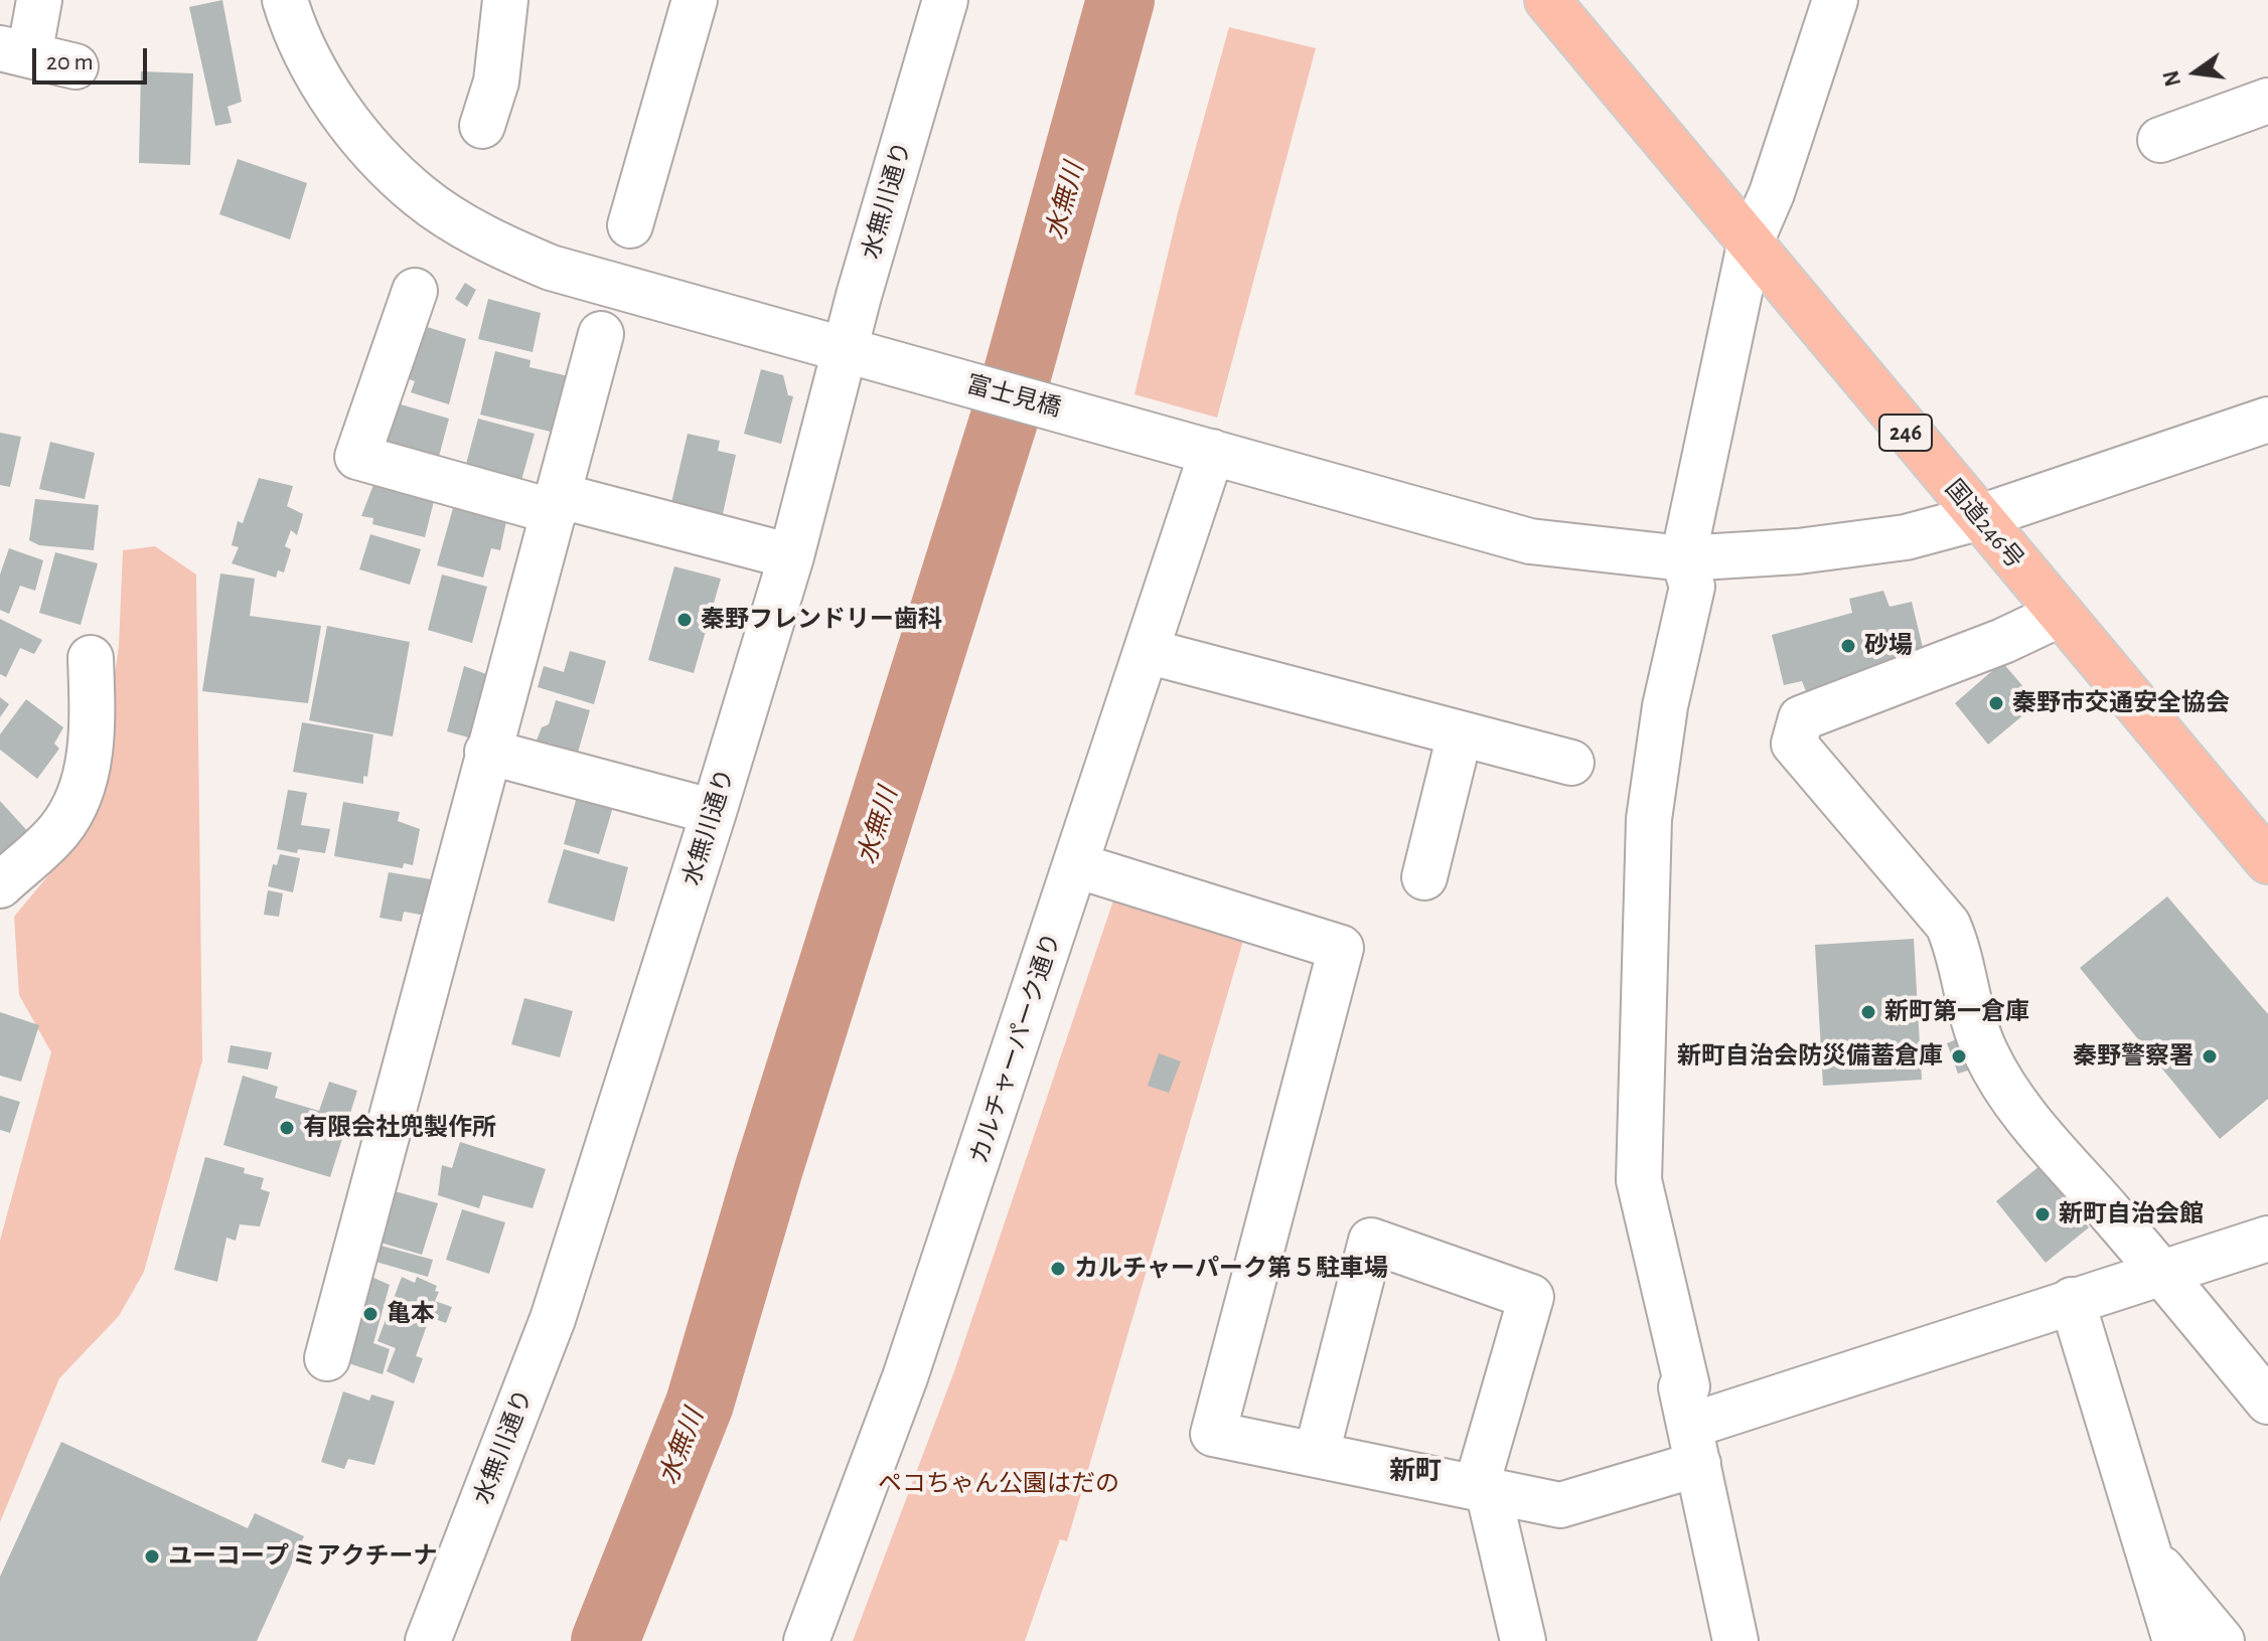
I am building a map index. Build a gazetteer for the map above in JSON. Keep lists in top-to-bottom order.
{
  "streets": {
    "highway": ["246", "国道246号"],
    "street": ["水無川通り", "富士見橋", "カルチャーパーク通り"]
  },
  "crossings": [
    ["水無川通り", "富士見橋"],
    ["富士見橋", "国道246号"],
    ["富士見橋", "カルチャーパーク通り"]
  ],
  "districts": ["新町"],
  "water": ["水無川"],
  "parks": ["ペコちゃん公園はだの"],
  "places": [
    "秦野フレンドリー歯科",
    "砂場",
    "秦野市交通安全協会",
    "新町第一倉庫",
    "新町自治会防災備蓄倉庫",
    "秦野警察署",
    "有限会社兜製作所",
    "新町自治会館",
    "カルチャーパーク第５駐車場",
    "亀本",
    "ユーコープ ミアクチーナ"
  ],
  "scale_bar": "20 m",
  "north": "left"
}
